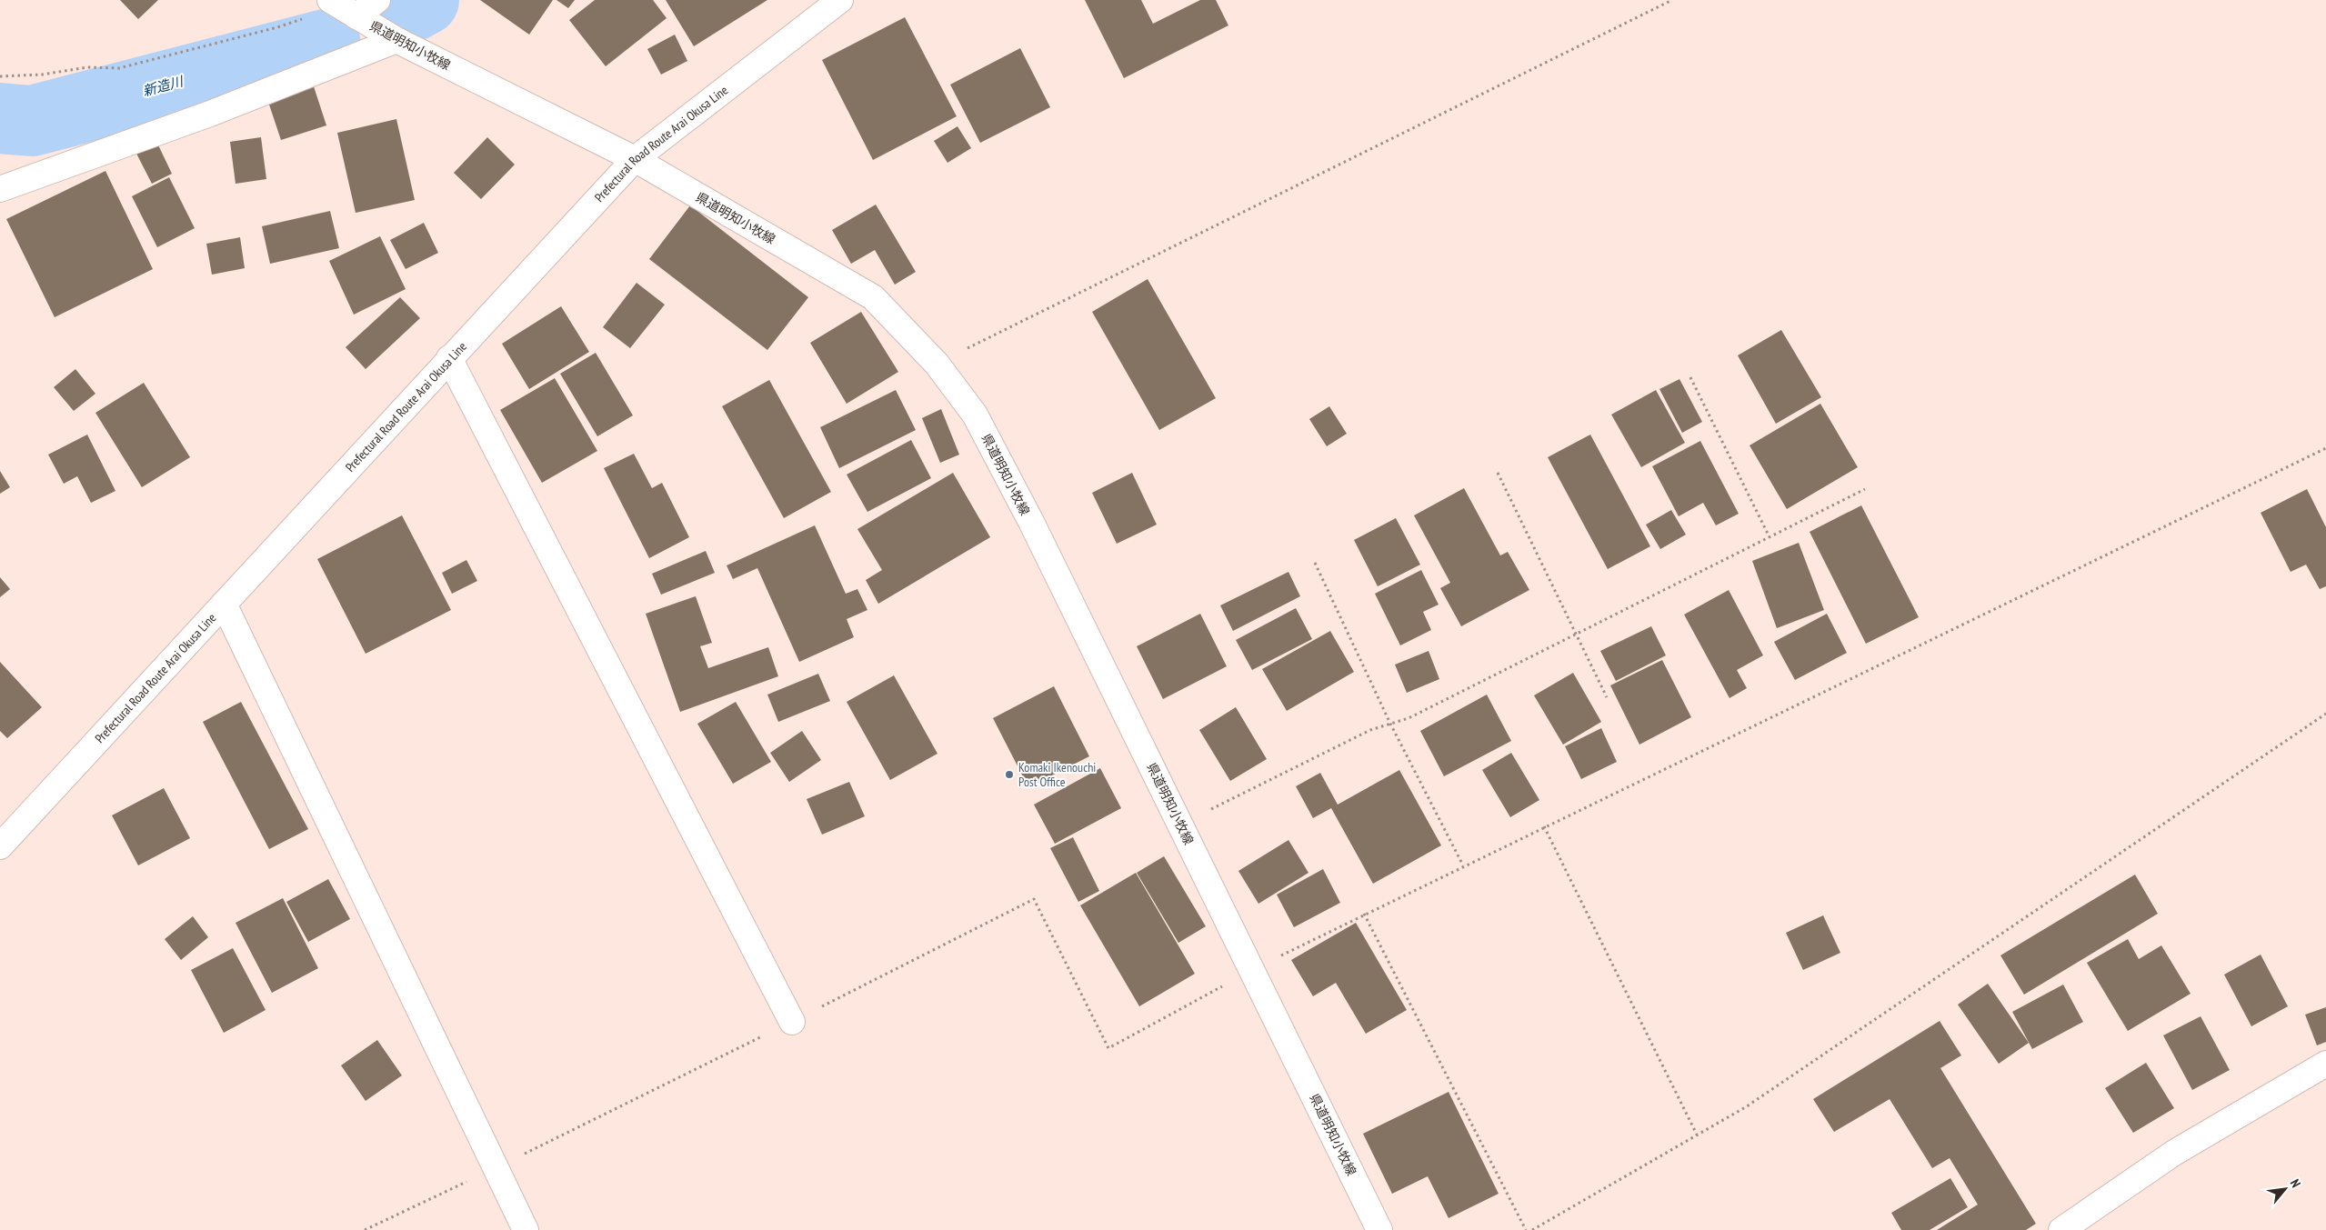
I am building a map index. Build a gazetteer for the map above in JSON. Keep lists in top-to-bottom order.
{
  "streets": {
    "main road": ["県道明知小牧線", "Prefectural Road Route Arai Okusa Line"]
  },
  "crossings": [
    ["県道明知小牧線", "Prefectural Road Route Arai Okusa Line"]
  ],
  "water": ["新造川"],
  "places": ["Komaki Ikenouchi Post Office"],
  "north": "top right"
}
